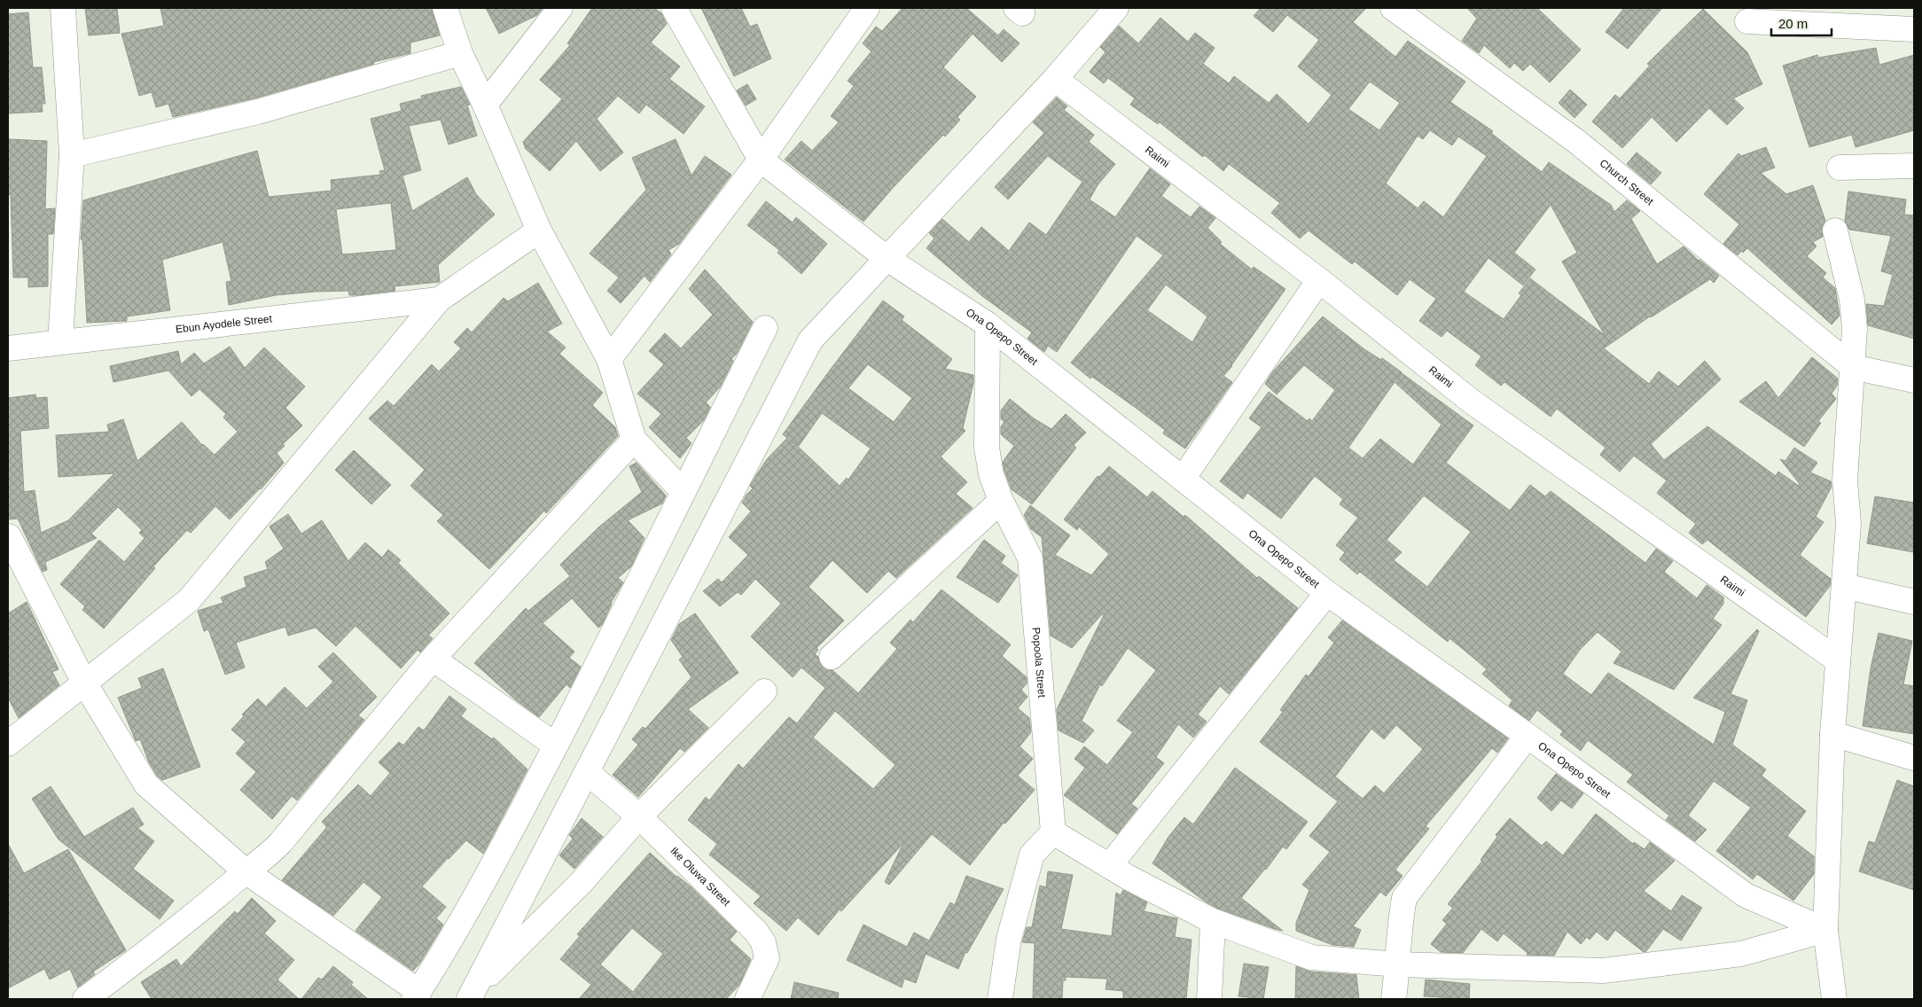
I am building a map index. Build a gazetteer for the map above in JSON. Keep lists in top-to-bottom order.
{
  "streets": {
    "street": [
      "Raimi",
      "Church Street",
      "Ebun Ayodele Street",
      "Ona Opepo Street",
      "Popoola Street",
      "Ike Oluwa Street"
    ]
  },
  "crossings": [
    ["Ona Opepo Street", "Popoola Street"]
  ],
  "scale_bar": "20 m"
}
